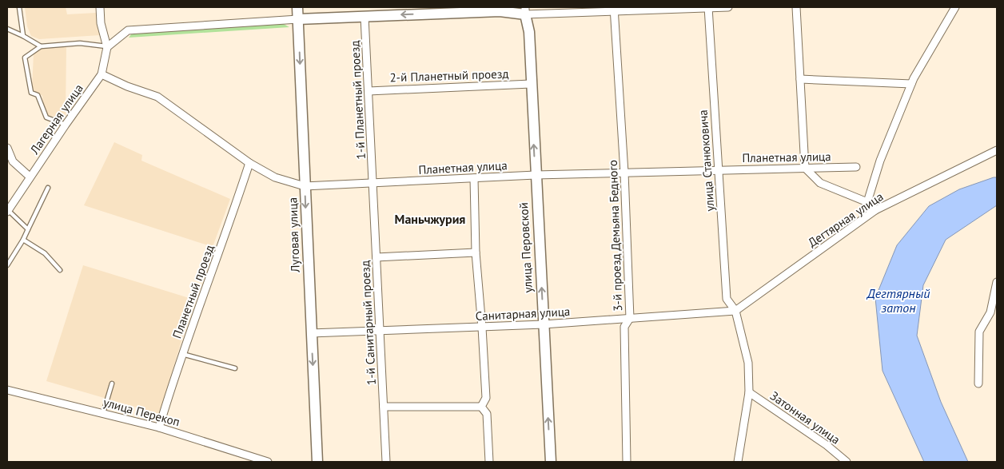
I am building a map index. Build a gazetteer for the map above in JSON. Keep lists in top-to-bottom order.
{
  "streets": {
    "main road": ["Луговая улица", "улица Перовской"],
    "street": [
      "2-й Планетный проезд",
      "1-й Планетный проезд",
      "Лагерная улица",
      "Планетная улица",
      "улица Станюковича",
      "Дегтярная улица",
      "3-й проезд Демьяна Бедного",
      "Планетный проезд",
      "Санитарная улица",
      "1-й Санитарный проезд",
      "улица Перекоп",
      "Затонная улица"
    ]
  },
  "crossings": [
    ["2-й Планетный проезд", "1-й Планетный проезд"],
    ["2-й Планетный проезд", "улица Перовской"],
    ["1-й Планетный проезд", "Планетная улица"],
    ["1-й Планетный проезд", "1-й Санитарный проезд"],
    ["Лагерная улица", "Планетная улица"],
    ["Планетная улица", "улица Станюковича"],
    ["Планетная улица", "Луговая улица"],
    ["Планетная улица", "3-й проезд Демьяна Бедного"],
    ["Планетная улица", "улица Перовской"],
    ["Планетная улица", "Планетный проезд"],
    ["Планетная улица", "1-й Санитарный проезд"],
    ["улица Станюковича", "Дегтярная улица"],
    ["улица Станюковича", "Санитарная улица"],
    ["улица Станюковича", "Затонная улица"],
    ["Дегтярная улица", "Санитарная улица"],
    ["Луговая улица", "Санитарная улица"],
    ["3-й проезд Демьяна Бедного", "Санитарная улица"],
    ["улица Перовской", "Санитарная улица"],
    ["Планетный проезд", "улица Перекоп"],
    ["Санитарная улица", "1-й Санитарный проезд"]
  ],
  "one_way": ["Луговая улица", "улица Перовской"],
  "districts": ["Маньчжурия"],
  "water": ["Дегтярный затон"]
}
